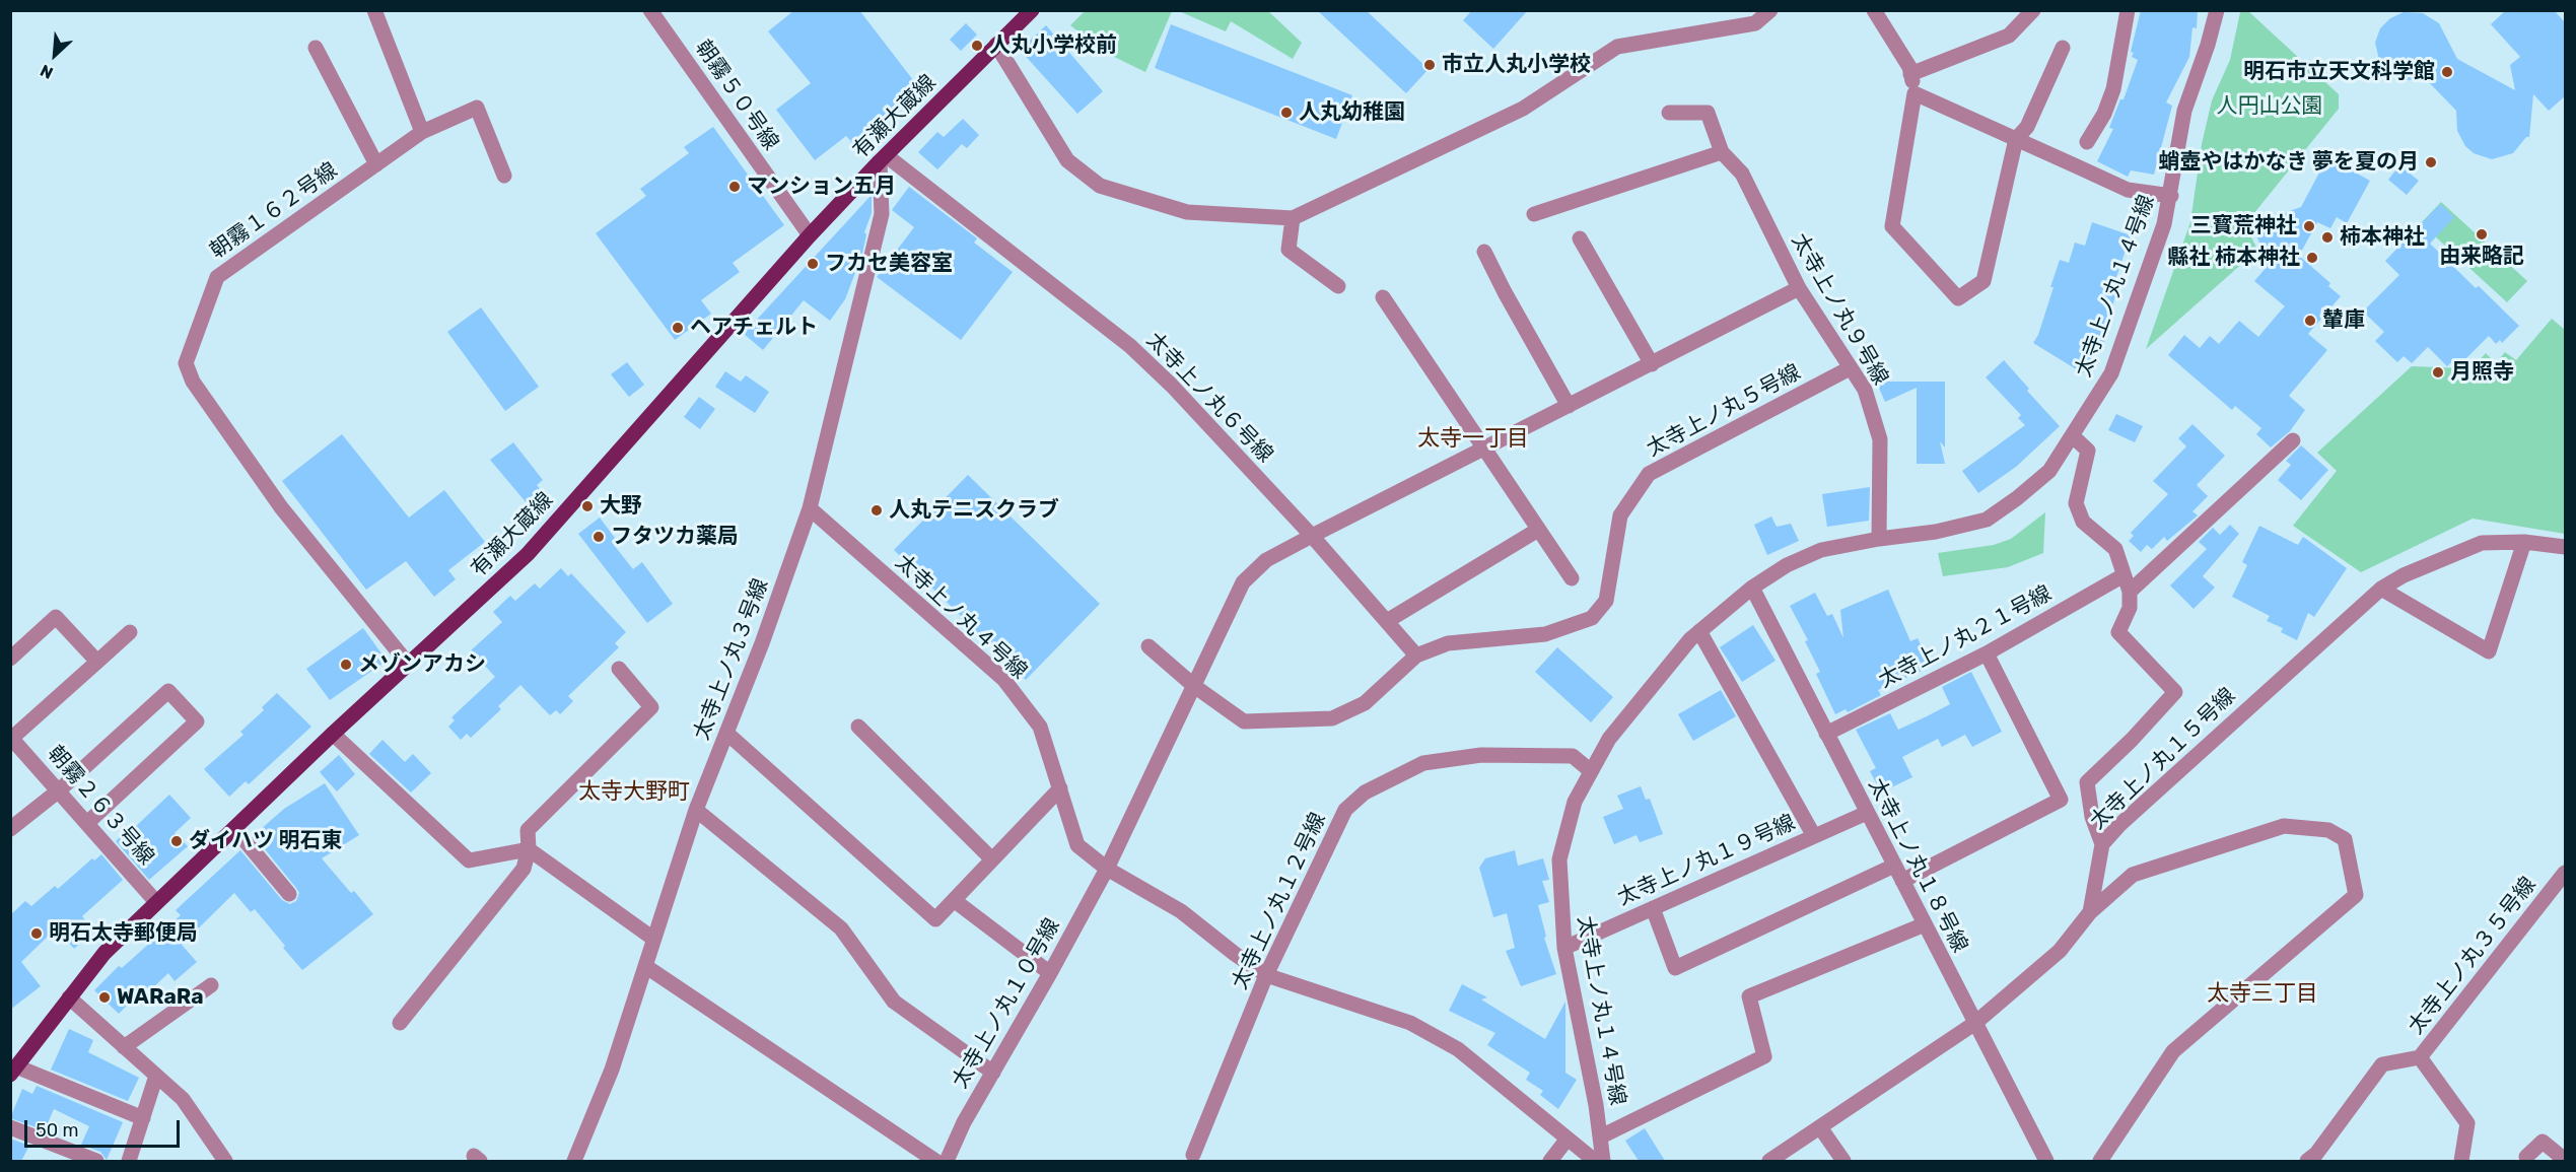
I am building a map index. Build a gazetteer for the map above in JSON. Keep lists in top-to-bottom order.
{
  "streets": {
    "main road": ["有瀬大蔵線"],
    "street": [
      "朝霧５０号線",
      "朝霧１６２号線",
      "太寺上ノ丸１４号線",
      "太寺上ノ丸９号線",
      "太寺上ノ丸６号線",
      "太寺上ノ丸５号線",
      "太寺上ノ丸４号線",
      "太寺上ノ丸２１号線",
      "太寺上ノ丸３号線",
      "太寺上ノ丸１５号線",
      "朝霧２６３号線",
      "太寺上ノ丸１９号線",
      "太寺上ノ丸１８号線",
      "太寺上ノ丸１２号線",
      "太寺上ノ丸３５号線",
      "太寺上ノ丸１０号線"
    ]
  },
  "crossings": [
    ["朝霧５０号線", "有瀬大蔵線"],
    ["有瀬大蔵線", "朝霧１６２号線"],
    ["有瀬大蔵線", "太寺上ノ丸６号線"],
    ["有瀬大蔵線", "太寺上ノ丸３号線"],
    ["有瀬大蔵線", "朝霧２６３号線"],
    ["太寺上ノ丸１４号線", "太寺上ノ丸９号線"],
    ["太寺上ノ丸１４号線", "太寺上ノ丸１９号線"],
    ["太寺上ノ丸１４号線", "太寺上ノ丸１８号線"],
    ["太寺上ノ丸１４号線", "太寺上ノ丸１２号線"],
    ["太寺上ノ丸９号線", "太寺上ノ丸５号線"],
    ["太寺上ノ丸９号線", "太寺上ノ丸１０号線"],
    ["太寺上ノ丸６号線", "太寺上ノ丸５号線"],
    ["太寺上ノ丸６号線", "太寺上ノ丸３号線"],
    ["太寺上ノ丸６号線", "太寺上ノ丸１０号線"],
    ["太寺上ノ丸５号線", "太寺上ノ丸１０号線"],
    ["太寺上ノ丸４号線", "太寺上ノ丸３号線"],
    ["太寺上ノ丸４号線", "太寺上ノ丸１２号線"],
    ["太寺上ノ丸４号線", "太寺上ノ丸１０号線"],
    ["太寺上ノ丸２１号線", "太寺上ノ丸１８号線"],
    ["太寺上ノ丸１５号線", "太寺上ノ丸１８号線"],
    ["太寺上ノ丸１９号線", "太寺上ノ丸１８号線"]
  ],
  "districts": ["太寺一丁目", "太寺大野町", "太寺三丁目"],
  "parks": ["人円山公園"],
  "places": [
    "人丸小学校前",
    "市立人丸小学校",
    "明石市立天文科学館",
    "人丸幼稚園",
    "蛸壺やはかなき 夢を夏の月",
    "マンション五月",
    "三寳荒神社",
    "由来略記",
    "柿本神社",
    "縣社 柿本神社",
    "フカセ美容室",
    "輦庫",
    "ヘアチェルト",
    "月照寺",
    "大野",
    "人丸テニスクラブ",
    "フタツカ薬局",
    "メゾンアカシ",
    "ダイハツ 明石東",
    "明石太寺郵便局",
    "WARaRa"
  ],
  "scale_bar": "50 m",
  "north": "bottom left"
}
